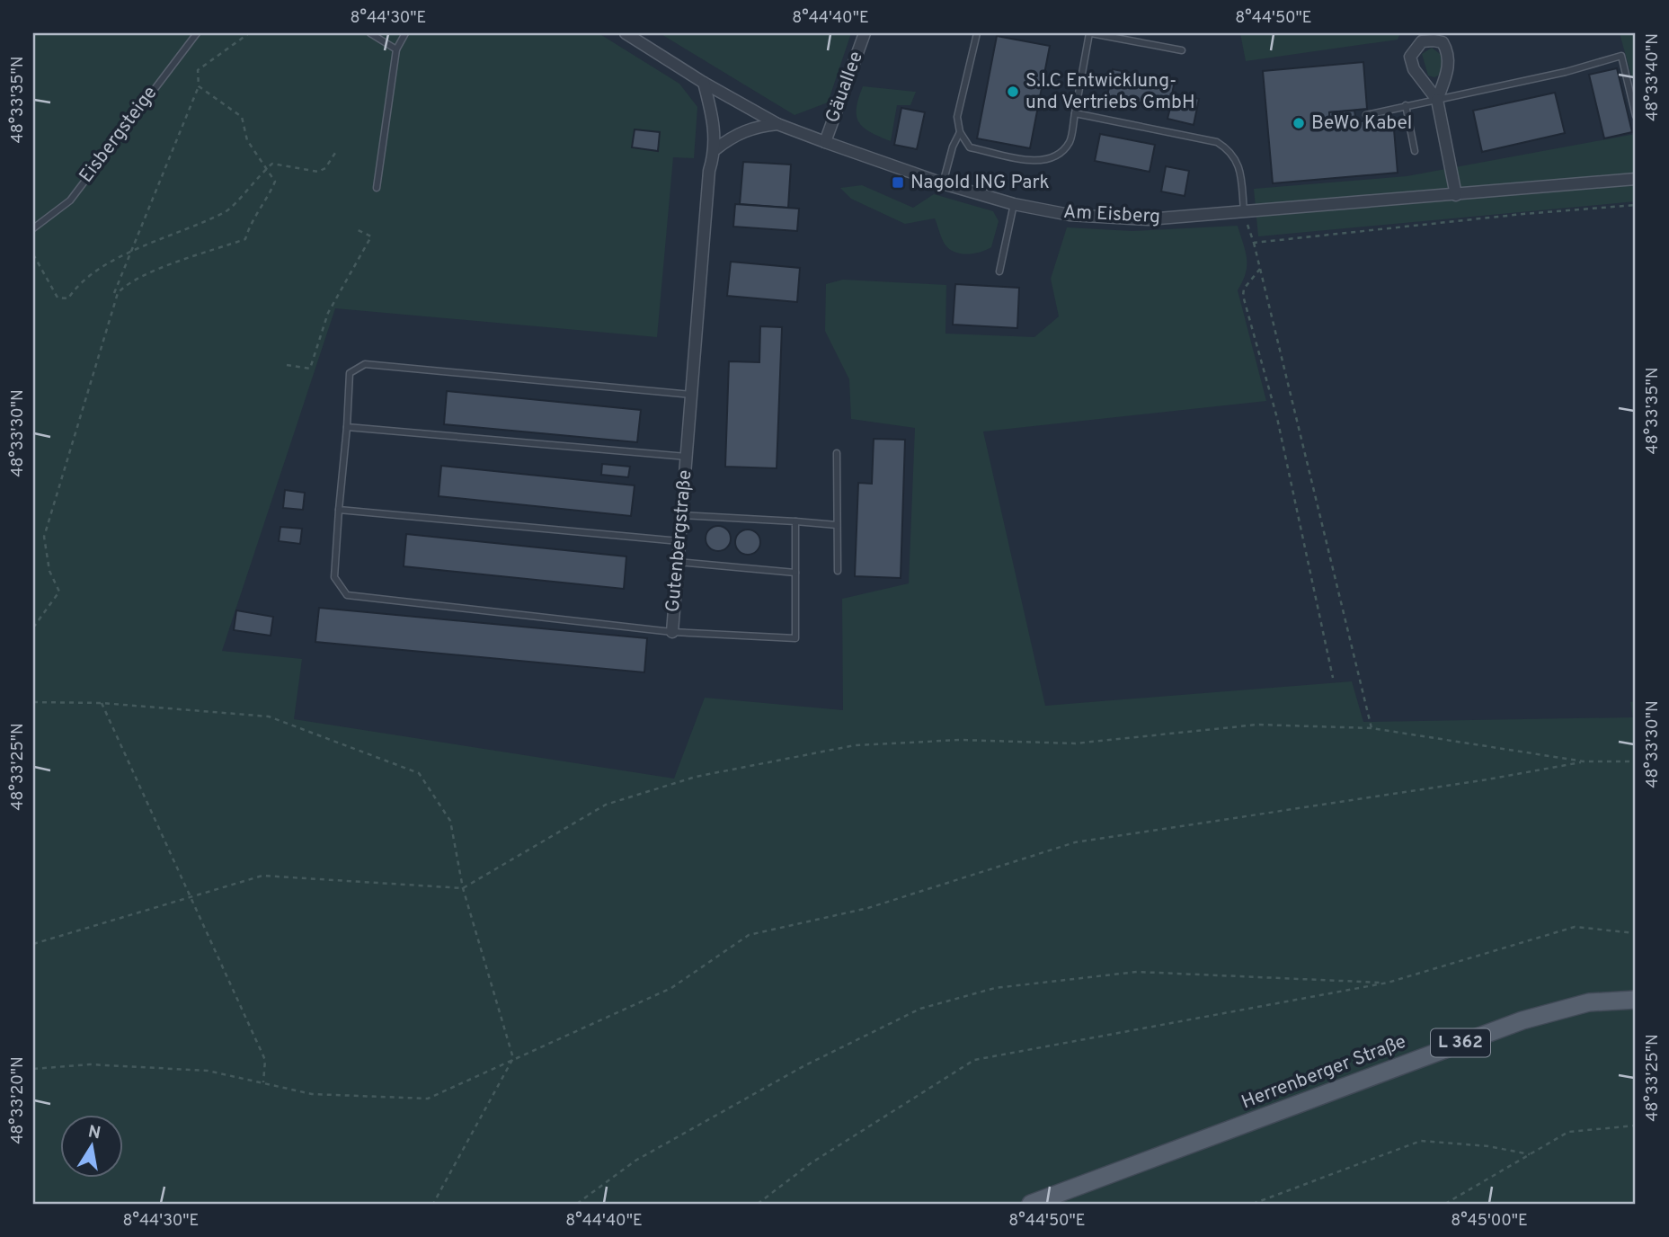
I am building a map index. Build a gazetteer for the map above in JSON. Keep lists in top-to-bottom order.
{
  "streets": {
    "main road": ["L 362", "Herrenberger Straße"],
    "street": ["Gäuallee", "Am Eisberg", "Gutenbergstraße"],
    "lane": ["Eisbergsteige"]
  },
  "crossings": [
    ["Gäuallee", "Am Eisberg"],
    ["Am Eisberg", "Gutenbergstraße"]
  ],
  "places": {
    "other": ["S.I.C Entwicklung- und Vertriebs GmbH", "BeWo Kabel"],
    "transit": ["Nagold ING Park"]
  },
  "north": "top",
  "coordinates": [
    "8°44'30\"E",
    "8°44'40\"E",
    "8°44'50\"E",
    "48°33'40\"N",
    "48°33'35\"N",
    "48°33'30\"N",
    "48°33'25\"N",
    "48°33'20\"N",
    "8°45'00\"E"
  ]
}
